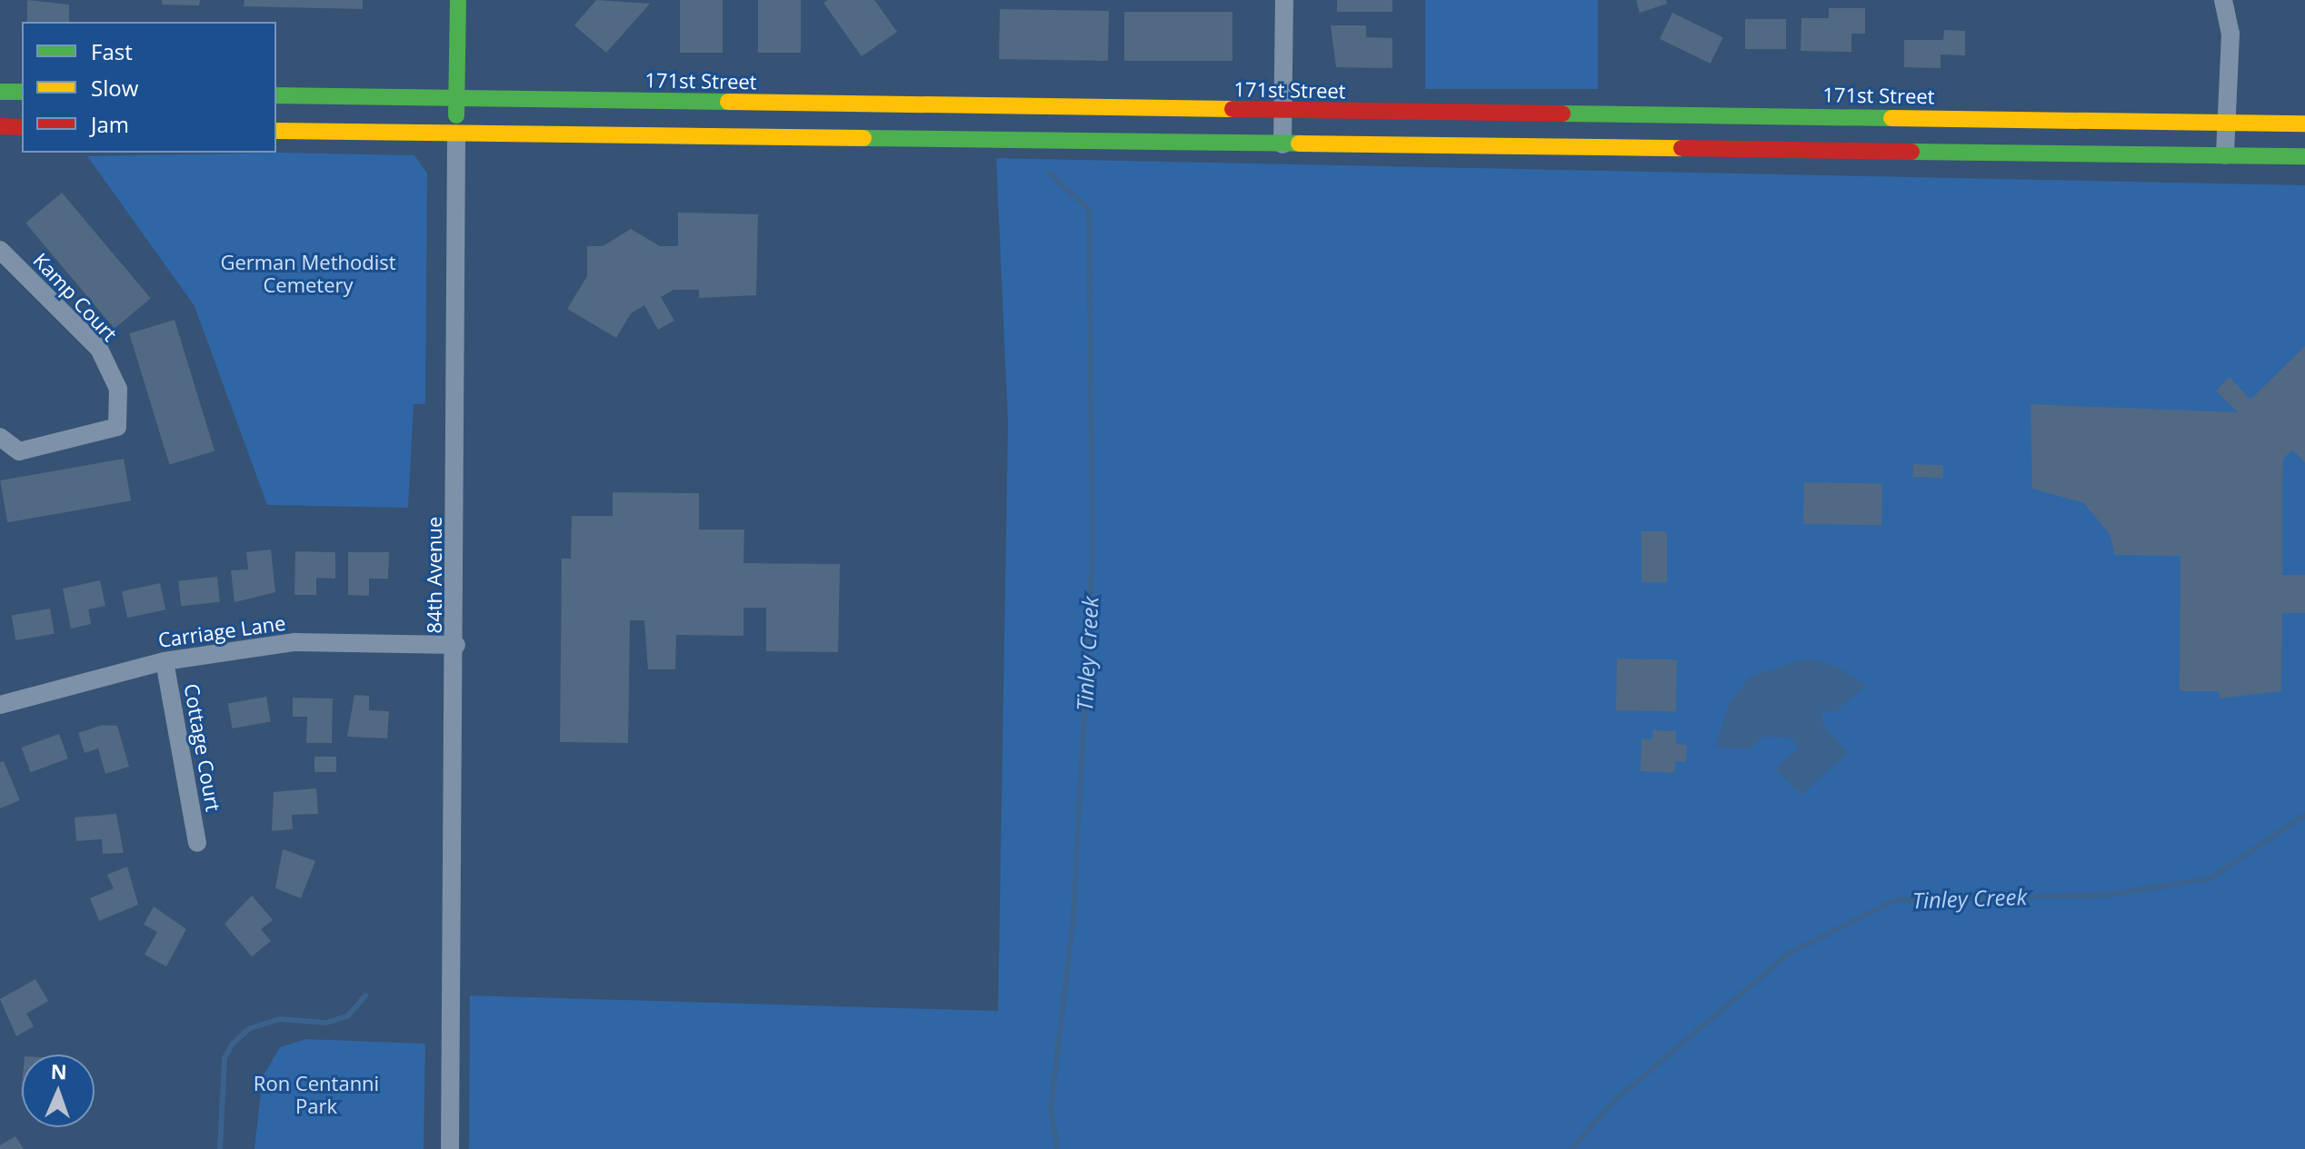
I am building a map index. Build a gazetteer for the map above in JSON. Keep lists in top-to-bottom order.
{
  "streets": {
    "street": [
      "171st Street",
      "Kamp Court",
      "84th Avenue",
      "Carriage Lane",
      "Cottage Court"
    ]
  },
  "crossings": [
    ["171st Street", "84th Avenue"],
    ["84th Avenue", "Carriage Lane"],
    ["Carriage Lane", "Cottage Court"]
  ],
  "water": ["Tinley Creek"],
  "parks": ["German Methodist Cemetery", "Ron Centanni Park"],
  "legend": ["Fast", "Slow", "Jam"],
  "north": "top"
}
